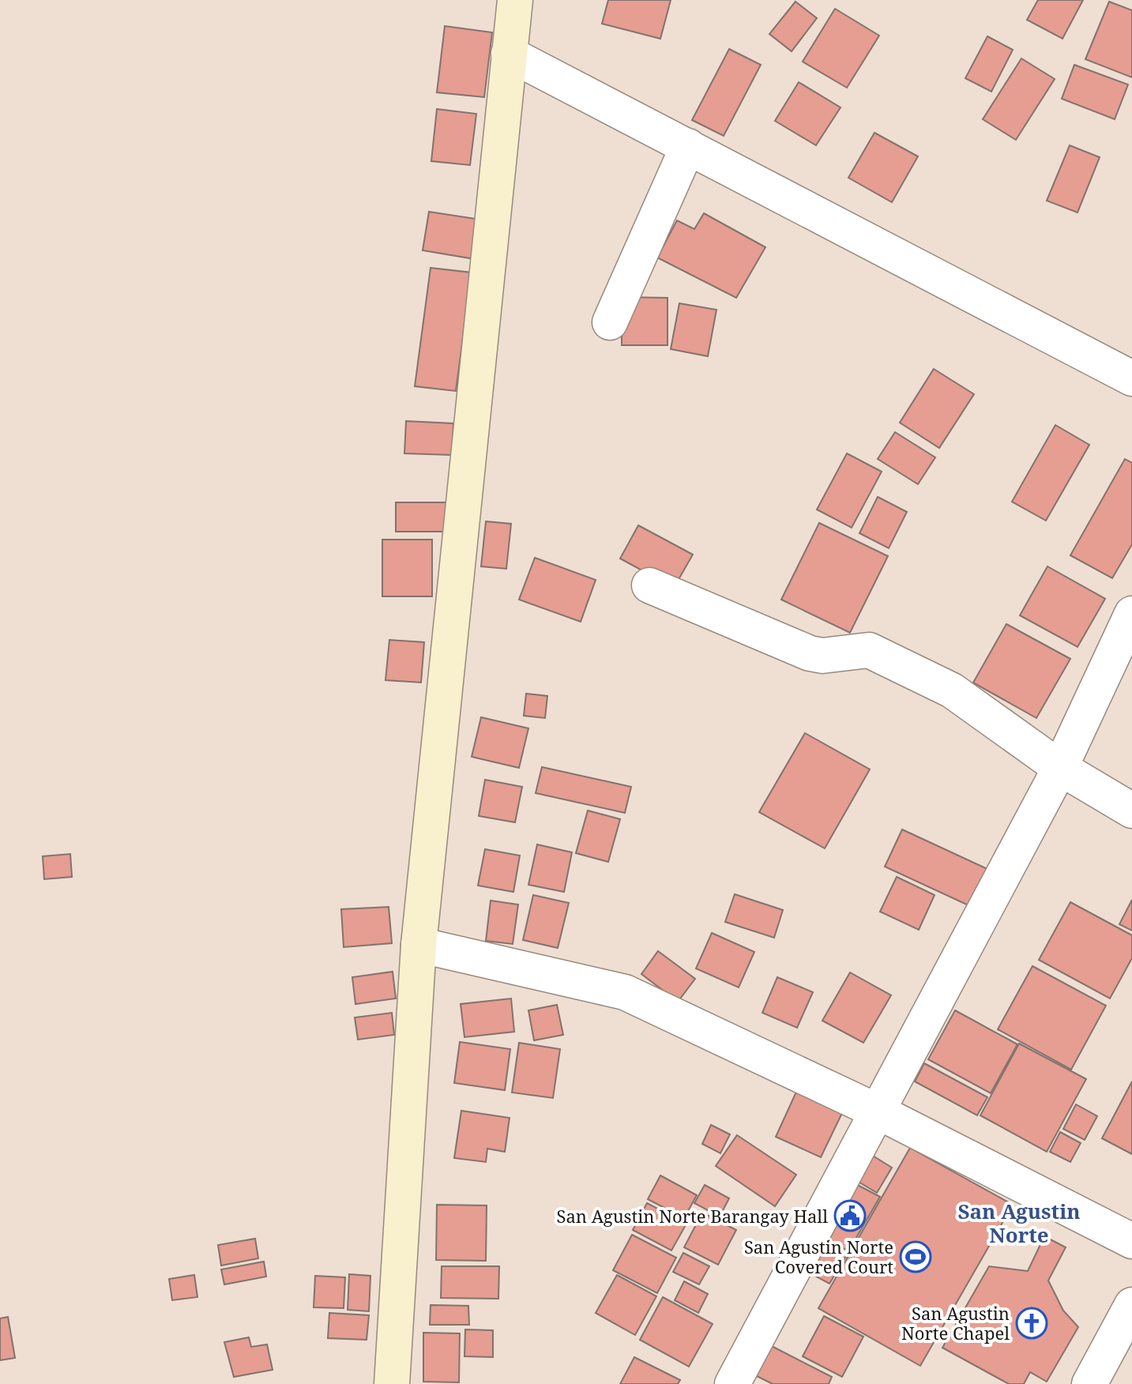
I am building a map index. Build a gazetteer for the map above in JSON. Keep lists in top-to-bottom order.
{
  "districts": ["San Agustin Norte"],
  "places": {
    "public building": ["San Agustin Norte Barangay Hall"],
    "sports": ["San Agustin Norte Covered Court"],
    "church": ["San Agustin Norte Chapel"]
  }
}
